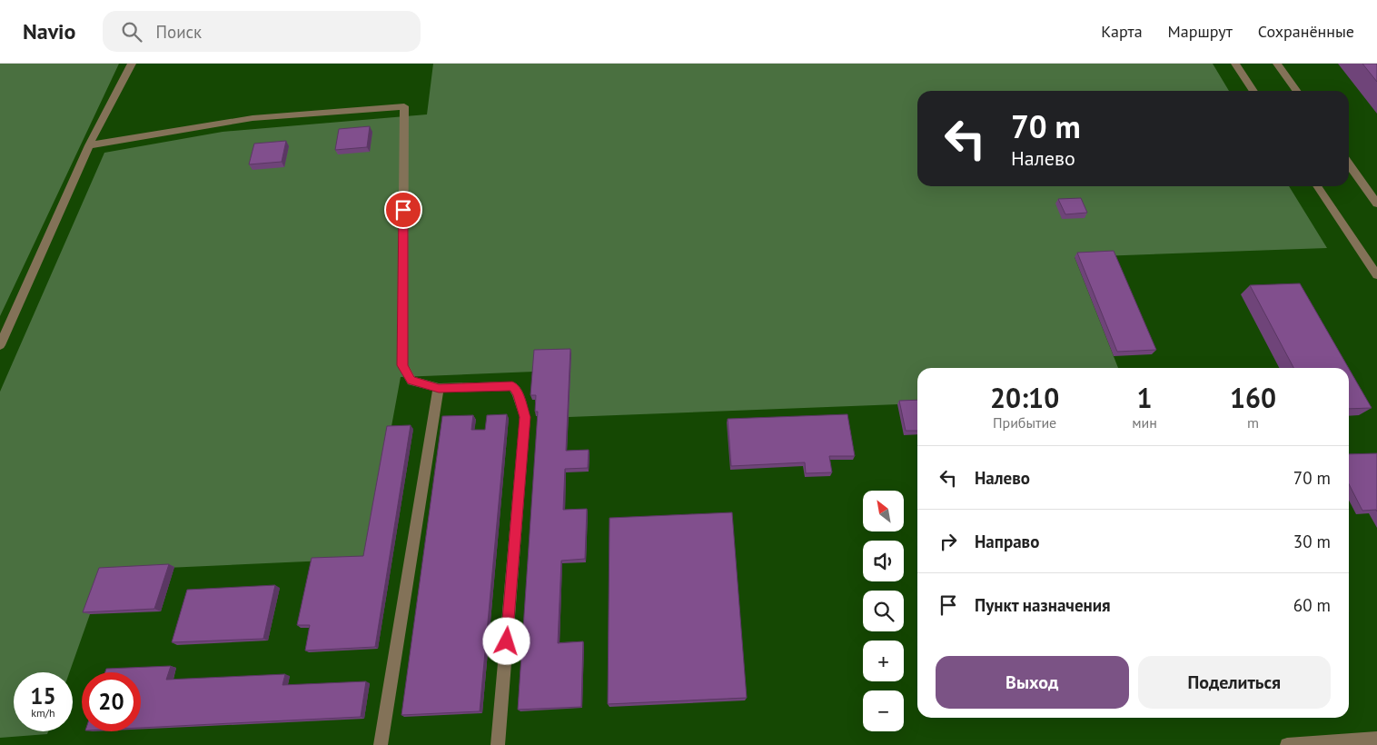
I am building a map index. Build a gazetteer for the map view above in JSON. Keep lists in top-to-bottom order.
{
  "north": "top left",
  "page": {
    "header": "Navio",
    "search": "Поиск",
    "nav": ["Карта", "Маршрут", "Сохранённые"],
    "turn": ["70 m", "Налево"],
    "eta": [
      "20:10",
      "Прибытие",
      "1",
      "мин",
      "160",
      "m"
    ],
    "list": [
      {
        "name": "Налево",
        "value": "70 m"
      },
      {
        "name": "Направо",
        "value": "30 m"
      },
      {
        "name": "Пункт назначения",
        "value": "60 m"
      }
    ],
    "map_buttons": ["+", "−"],
    "buttons": ["Выход", "Поделиться"],
    "speed": "15 km/h",
    "limit": "20"
  }
}
